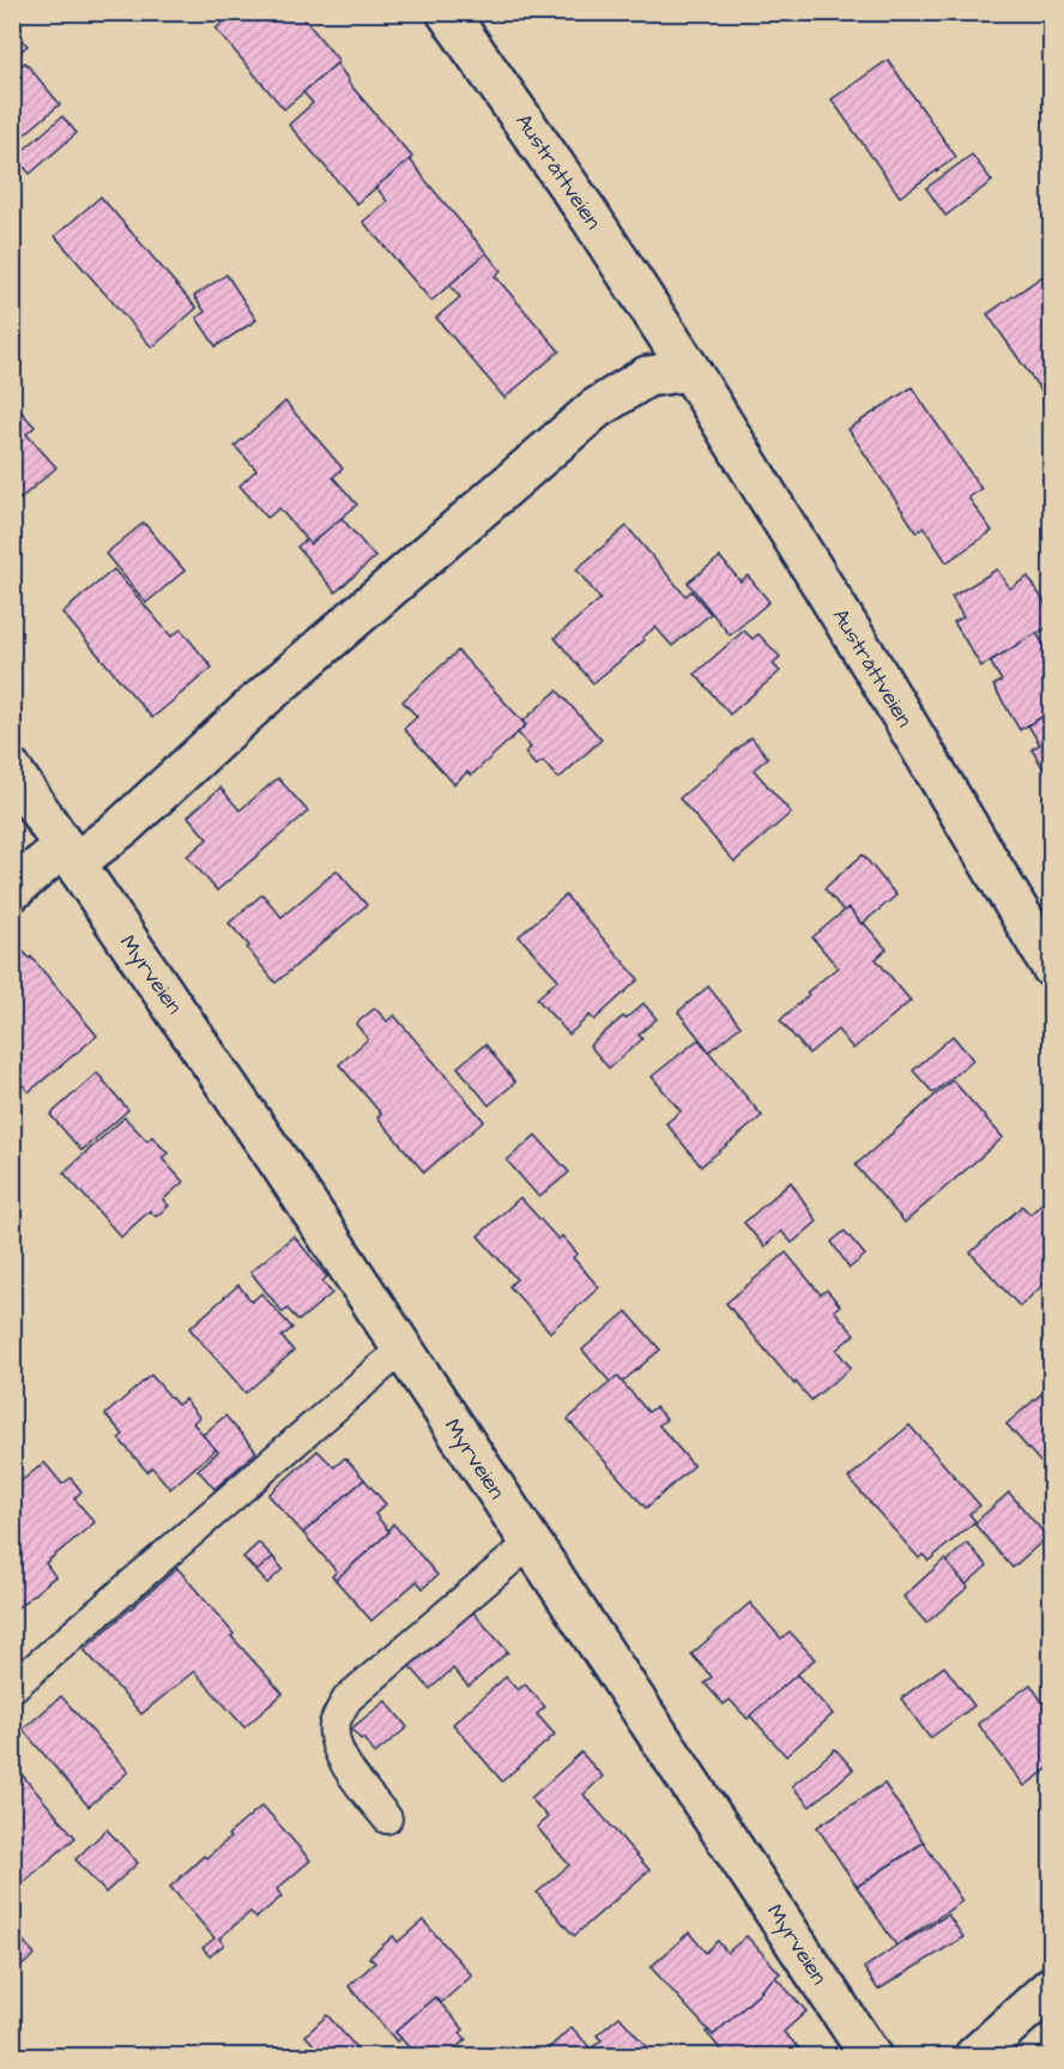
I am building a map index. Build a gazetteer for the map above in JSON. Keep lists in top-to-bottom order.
{
  "streets": {
    "street": ["Austråttveien", "Myrveien"]
  }
}
